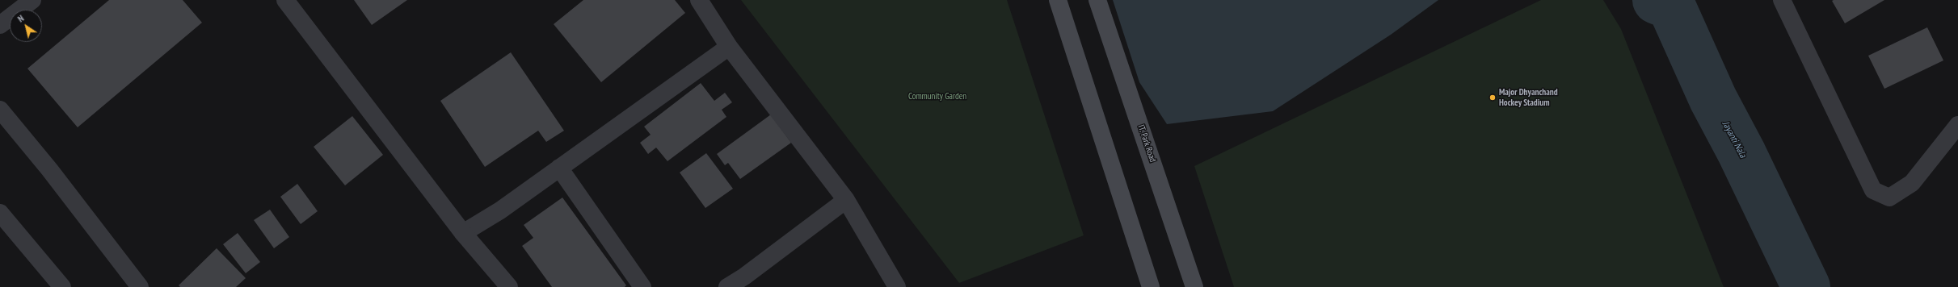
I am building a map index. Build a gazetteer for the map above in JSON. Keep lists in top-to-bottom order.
{
  "streets": {
    "main road": ["IT. Park Road"]
  },
  "water": ["Jayanti Nala"],
  "parks": ["Community Garden"],
  "places": ["Major Dhyanchand Hockey Stadium"],
  "north": "top left"
}
